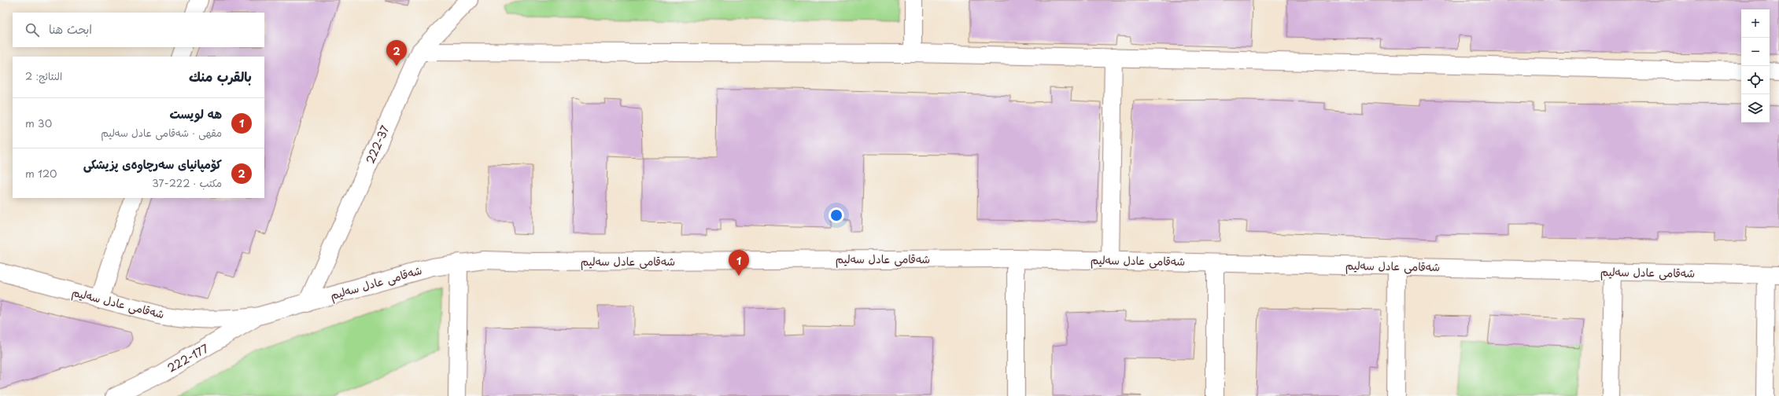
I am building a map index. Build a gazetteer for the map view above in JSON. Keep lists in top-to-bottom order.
{
  "streets": {
    "street": ["222-37", "شەقامی عادل سەلیم", "222-177"]
  },
  "crossings": [
    ["222-37", "شەقامی عادل سەلیم"],
    ["شەقامی عادل سەلیم", "222-177"]
  ],
  "page": {
    "map_buttons": ["+", "−"],
    "search": "ابحث هنا",
    "pins": ["2", "1"],
    "heading": ["بالقرب منك", "النتائج: 2"],
    "list": [
      {
        "mark": "1",
        "name": "هه لويست",
        "note": "مقهى · شەقامی عادل سەلیم",
        "value": "30 m"
      },
      {
        "mark": "2",
        "name": "کۆمپانیای سەرچاوەی پزیشکی",
        "note": "مكتب · 222-37",
        "value": "120 m"
      }
    ]
  }
}
